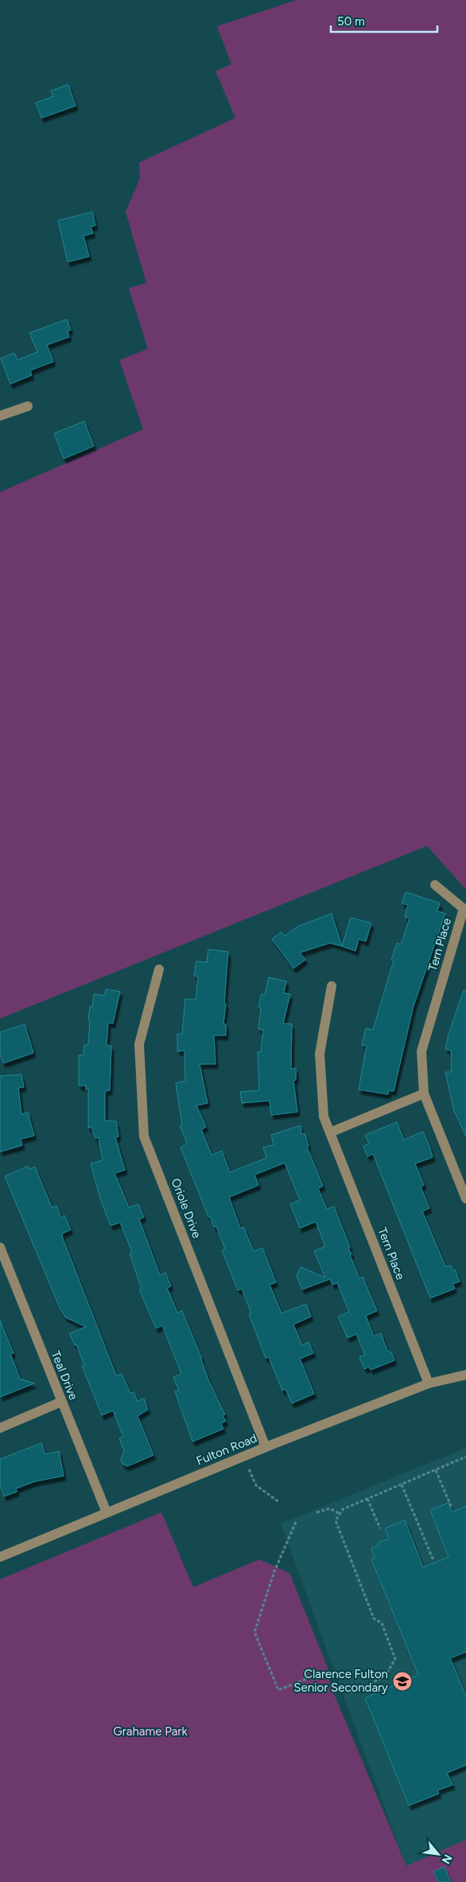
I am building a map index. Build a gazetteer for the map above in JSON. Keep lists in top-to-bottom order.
{
  "streets": {
    "street": [
      "Tern Place",
      "Oriole Drive",
      "Teal Drive",
      "Fulton Road"
    ]
  },
  "crossings": [
    ["Tern Place", "Fulton Road"],
    ["Oriole Drive", "Fulton Road"],
    ["Teal Drive", "Fulton Road"]
  ],
  "parks": ["Grahame Park"],
  "places": {
    "school or university": ["Clarence Fulton Senior Secondary"]
  },
  "scale_bar": "50 m",
  "north": "bottom right"
}
